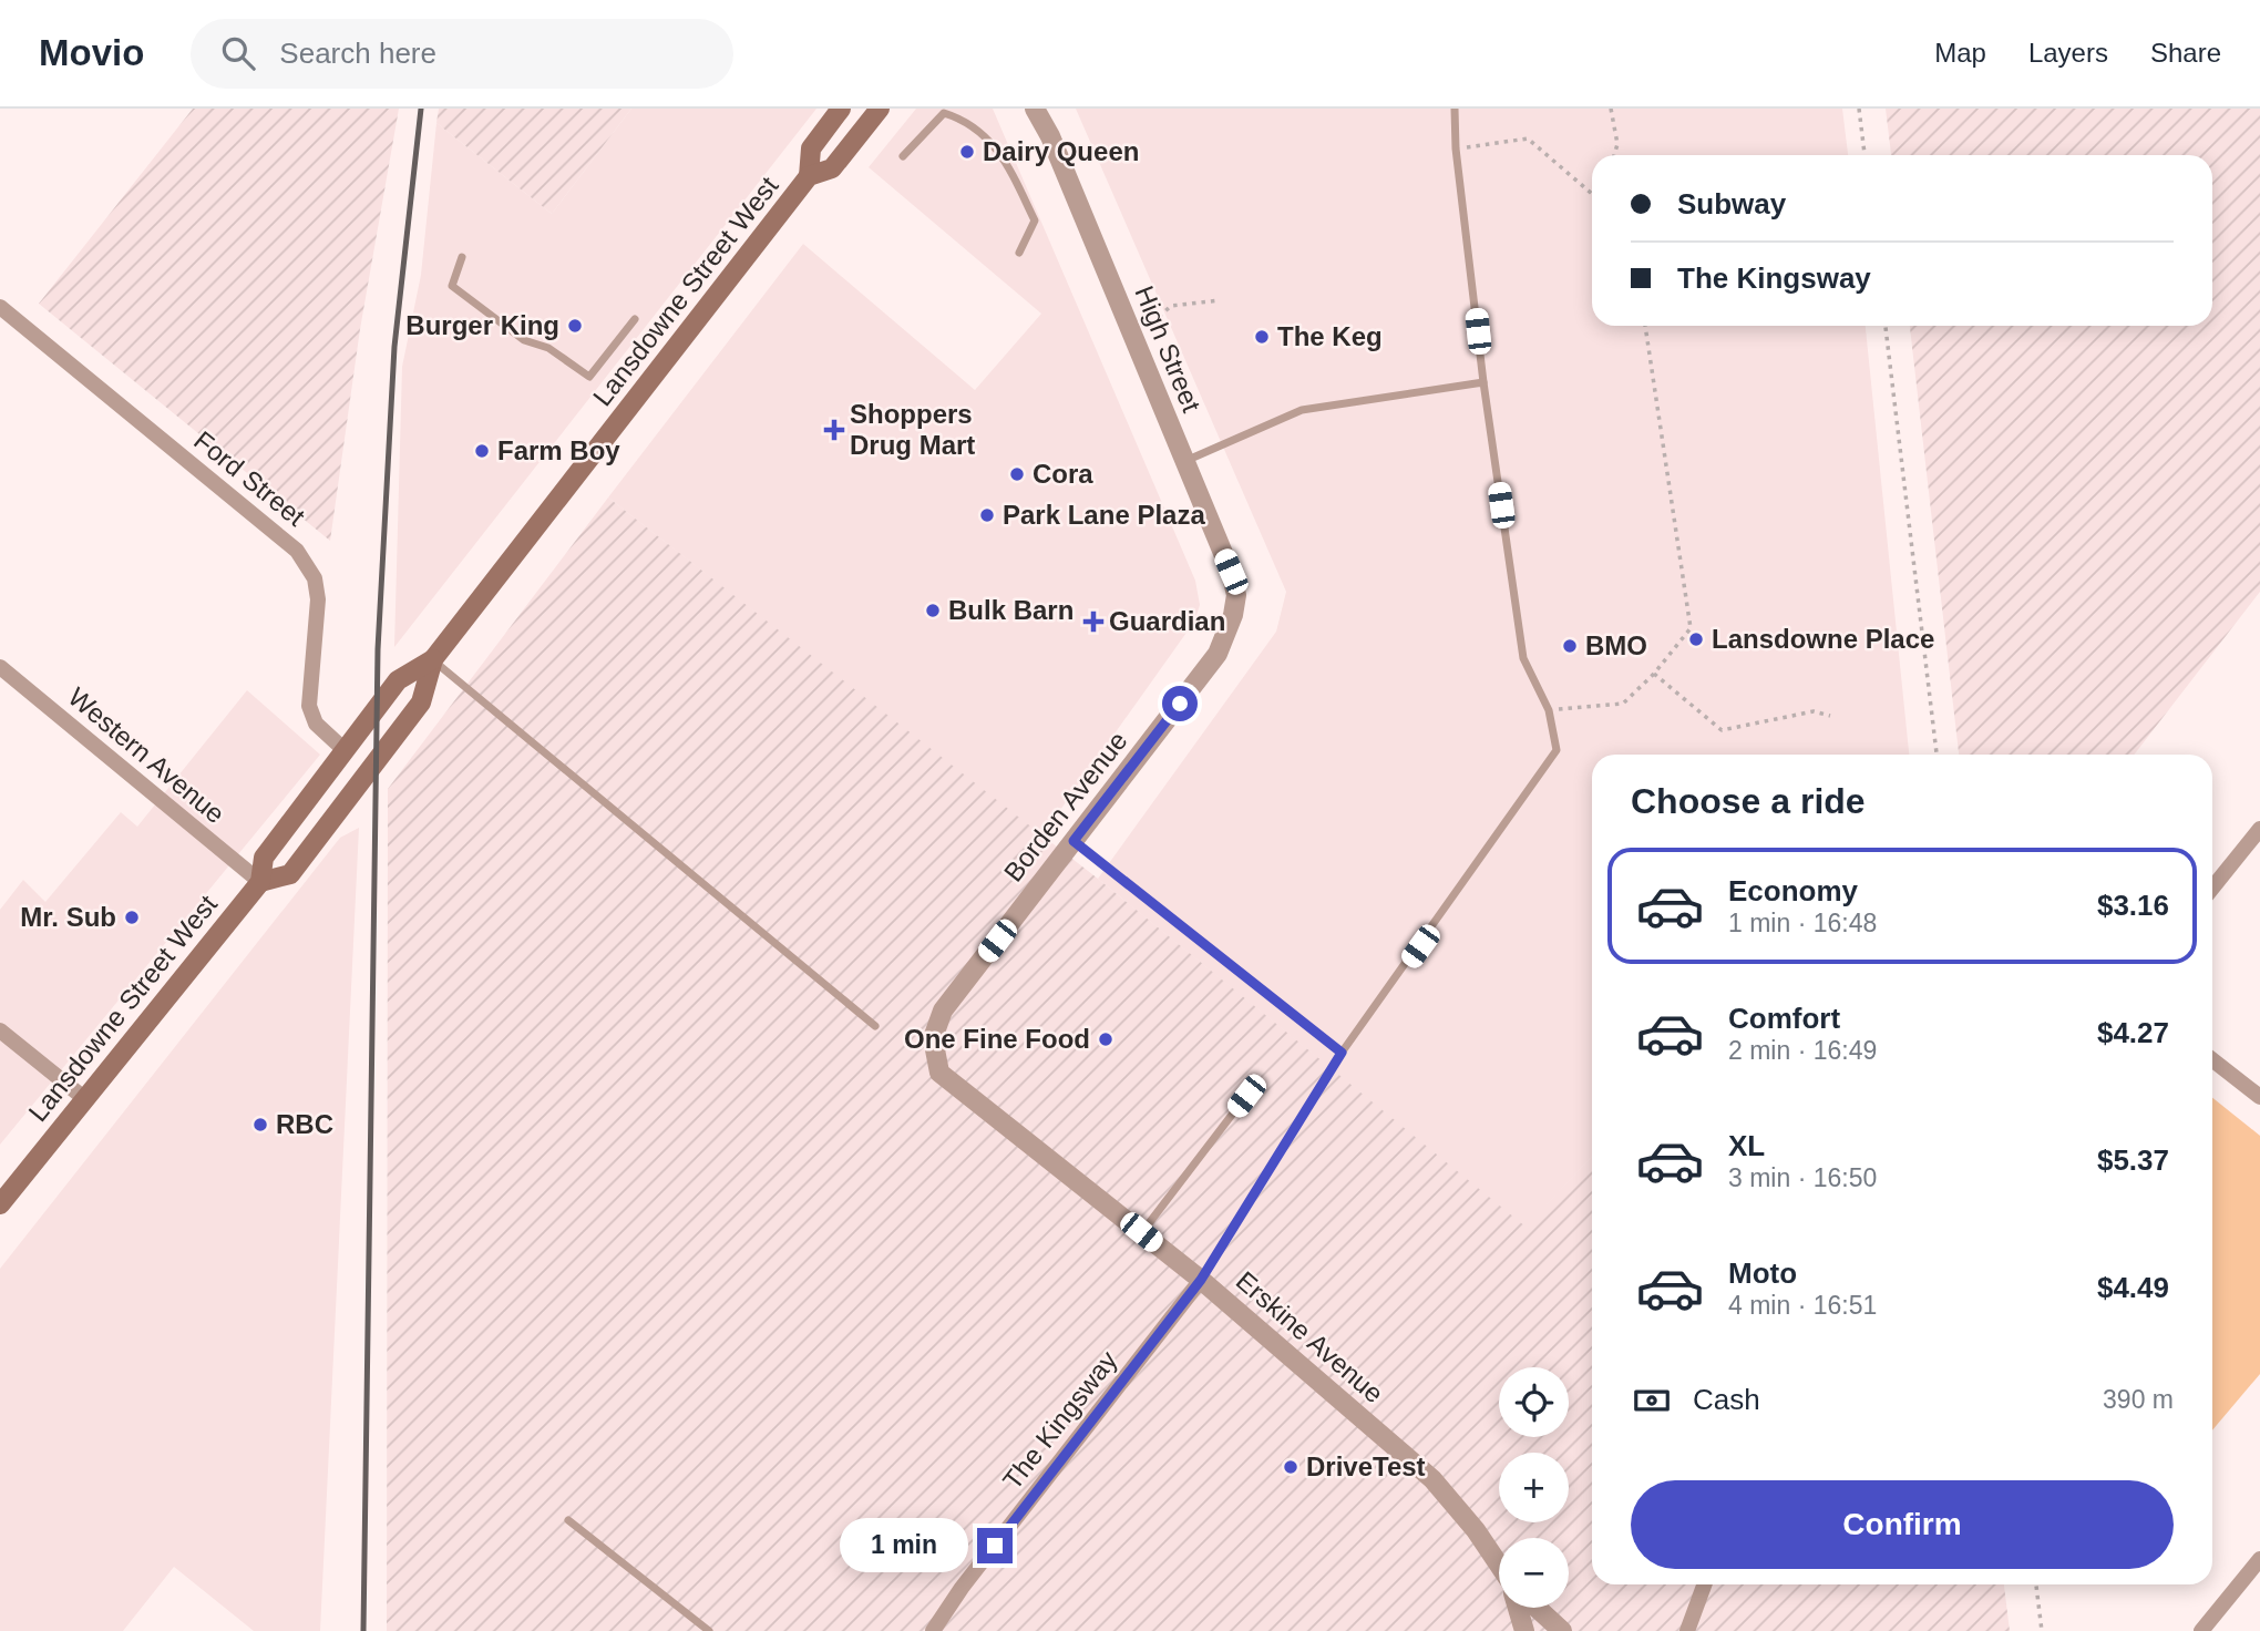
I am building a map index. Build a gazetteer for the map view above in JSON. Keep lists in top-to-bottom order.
{
  "streets": {
    "main road": ["Lansdowne Street West"],
    "street": [
      "High Street",
      "Ford Street",
      "Western Avenue",
      "Borden Avenue",
      "Erskine Avenue",
      "The Kingsway"
    ]
  },
  "crossings": [
    ["Lansdowne Street West", "Ford Street"],
    ["Lansdowne Street West", "Western Avenue"],
    ["High Street", "Borden Avenue"],
    ["Borden Avenue", "Erskine Avenue"],
    ["Erskine Avenue", "The Kingsway"]
  ],
  "places": {
    "other": [
      "Dairy Queen",
      "Burger King",
      "The Keg",
      "Farm Boy",
      "Cora",
      "Park Lane Plaza",
      "Bulk Barn",
      "Lansdowne Place",
      "BMO",
      "Mr. Sub",
      "One Fine Food",
      "RBC",
      "DriveTest"
    ],
    "health": ["Shoppers Drug Mart", "Guardian"]
  },
  "page": {
    "header": "Movio",
    "search": "Search here",
    "nav": ["Map", "Layers", "Share"],
    "banner": ["Subway", "The Kingsway"],
    "heading": "Choose a ride",
    "list": [
      {
        "name": "Economy",
        "note": "1 min · 16:48",
        "value": "$3.16"
      },
      {
        "name": "Comfort",
        "note": "2 min · 16:49",
        "value": "$4.27"
      },
      {
        "name": "XL",
        "note": "3 min · 16:50",
        "value": "$5.37"
      },
      {
        "name": "Moto",
        "note": "4 min · 16:51",
        "value": "$4.49"
      }
    ],
    "pay": ["Cash", "390 m"],
    "map_buttons": ["+", "−"],
    "buttons": "Confirm",
    "bubble": "1 min"
  }
}
